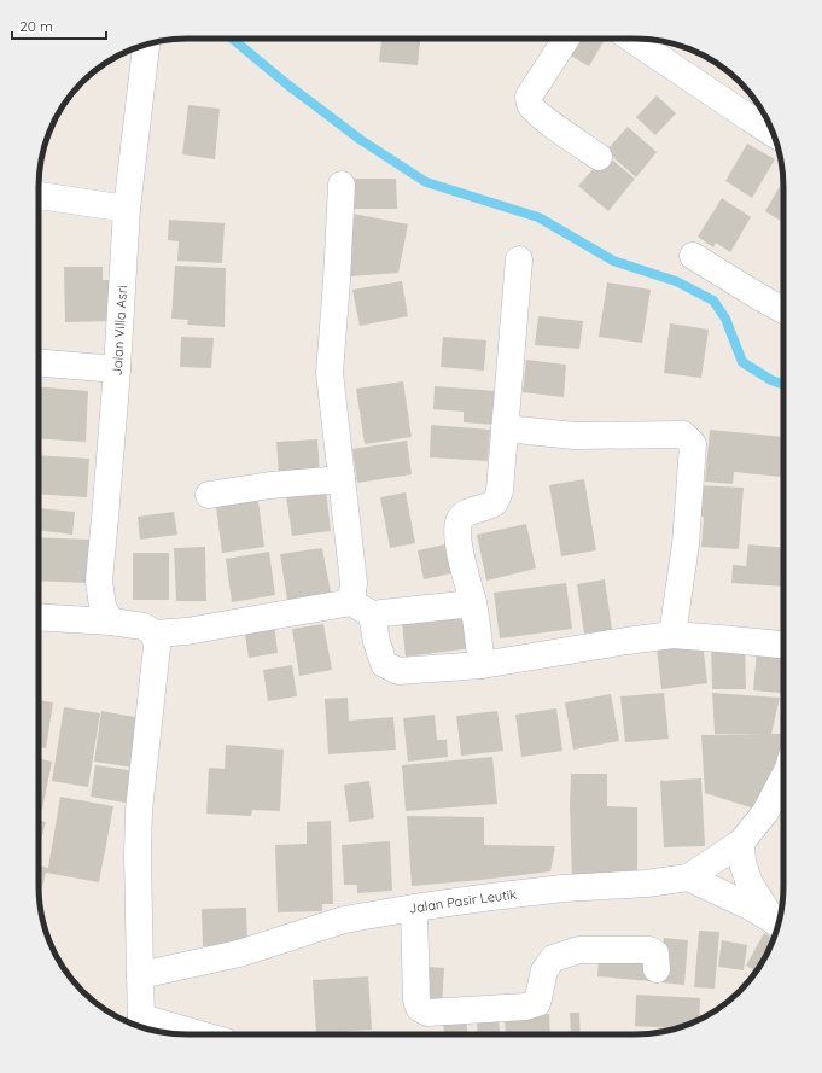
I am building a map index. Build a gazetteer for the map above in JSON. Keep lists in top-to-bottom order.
{
  "streets": {
    "street": ["Jalan Villa Asri", "Jalan Pasir Leutik"]
  },
  "scale_bar": "20 m"
}
